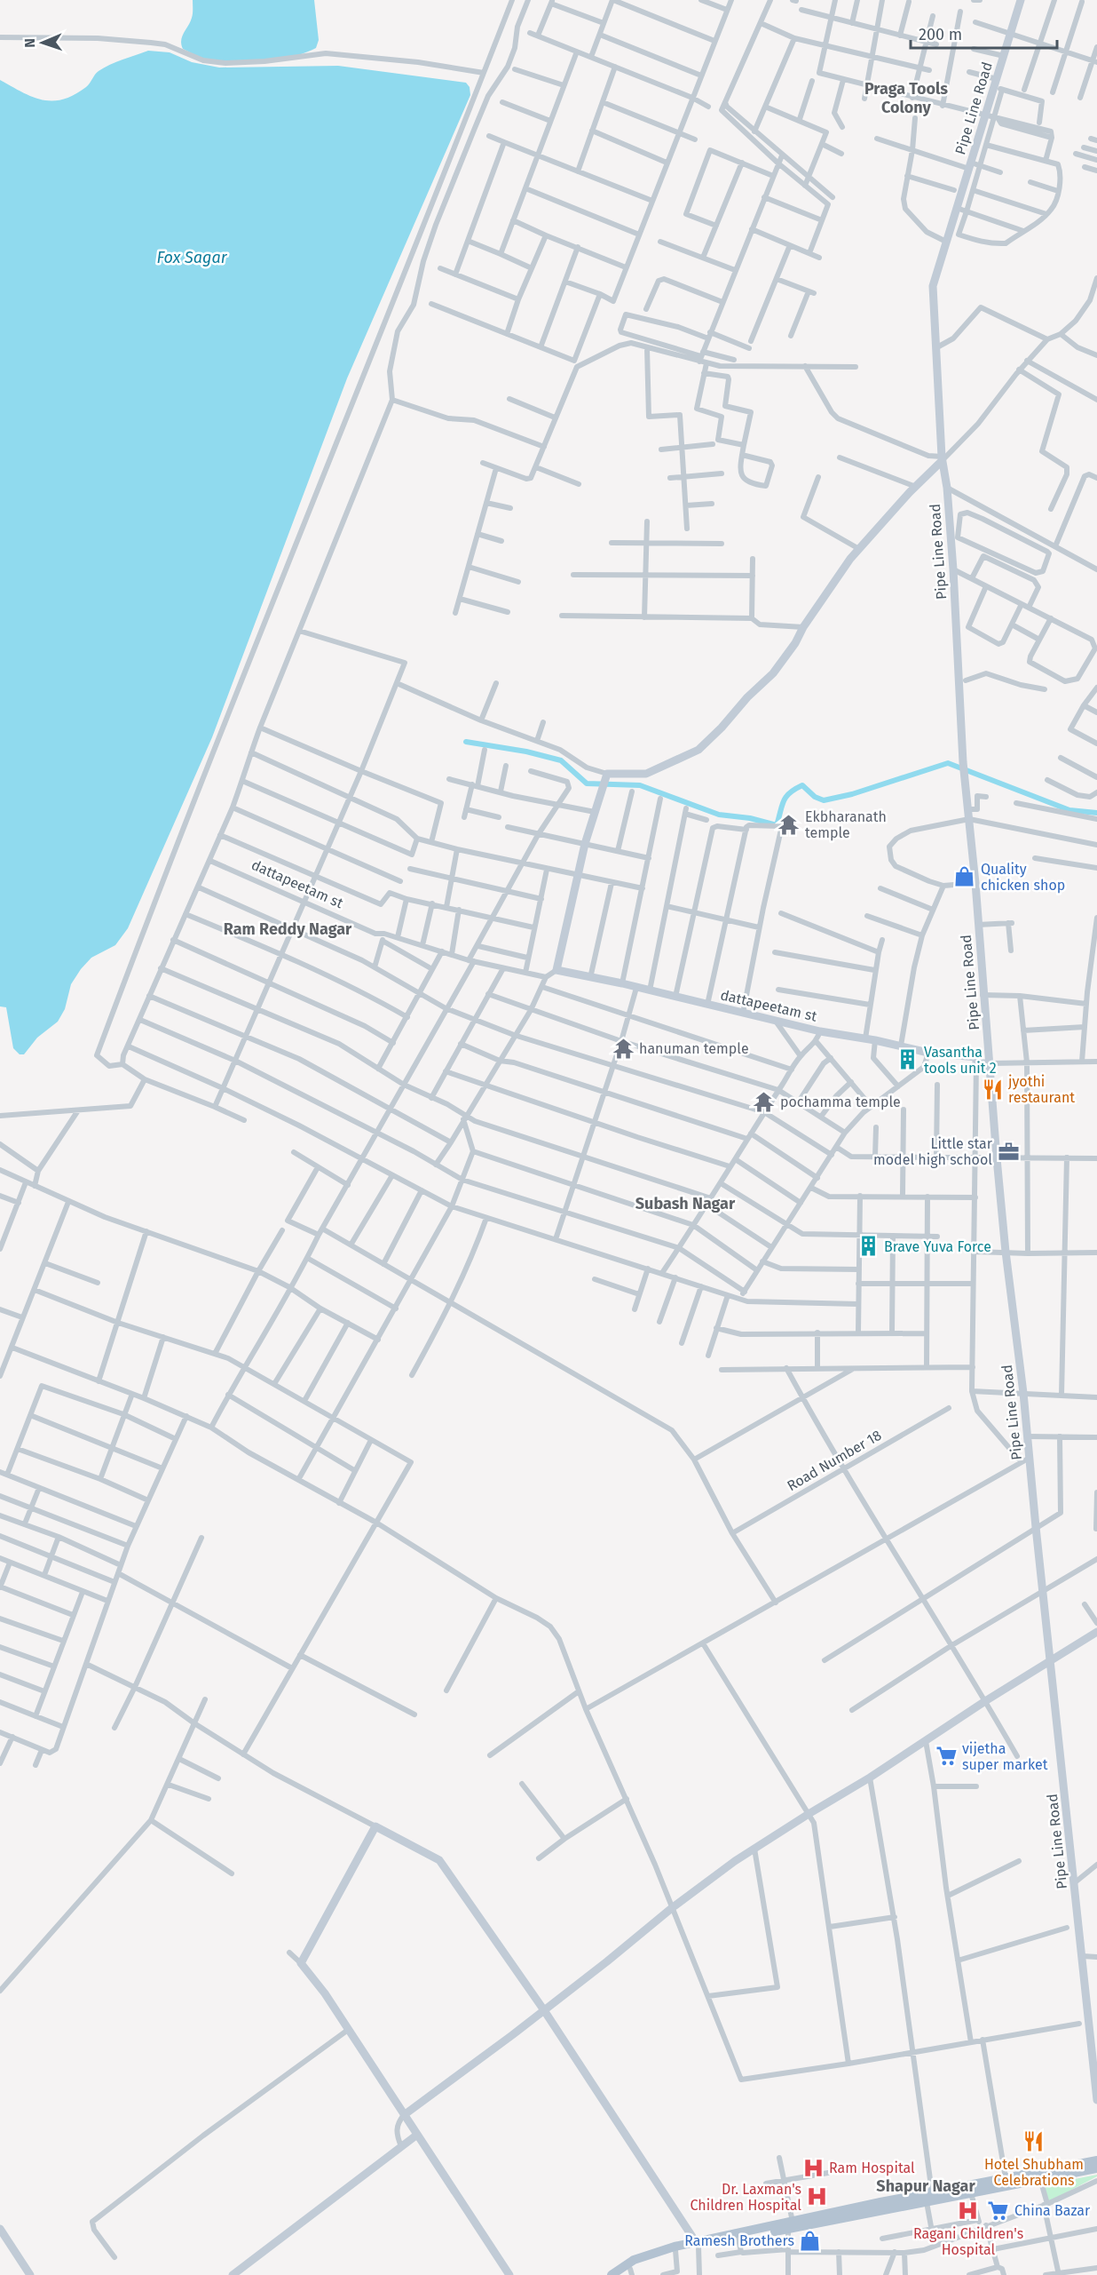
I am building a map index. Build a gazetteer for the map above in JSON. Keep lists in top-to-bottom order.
{
  "streets": {
    "street": ["Pipe Line Road", "dattapeetam st", "Road Number 18"]
  },
  "crossings": [
    ["Pipe Line Road", "dattapeetam st"]
  ],
  "districts": [
    "Praga Tools Colony",
    "Ram Reddy Nagar",
    "Subash Nagar",
    "Shapur Nagar"
  ],
  "water": ["Fox Sagar"],
  "places": {
    "temple": ["Ekbharanath temple", "hanuman temple", "pochamma temple"],
    "shop": ["Quality chicken shop", "Ramesh Brothers"],
    "building": ["Vasantha tools unit 2", "Brave Yuva Force"],
    "restaurant": ["jyothi restaurant", "Hotel Shubham Celebrations"],
    "office": ["Little star model high school"],
    "supermarket": ["vijetha super market", "China Bazar"],
    "hospital": ["Ram Hospital", "Dr. Laxman's Children Hospital", "Ragani Children's Hospital"]
  },
  "scale_bar": "200 m",
  "north": "left"
}
